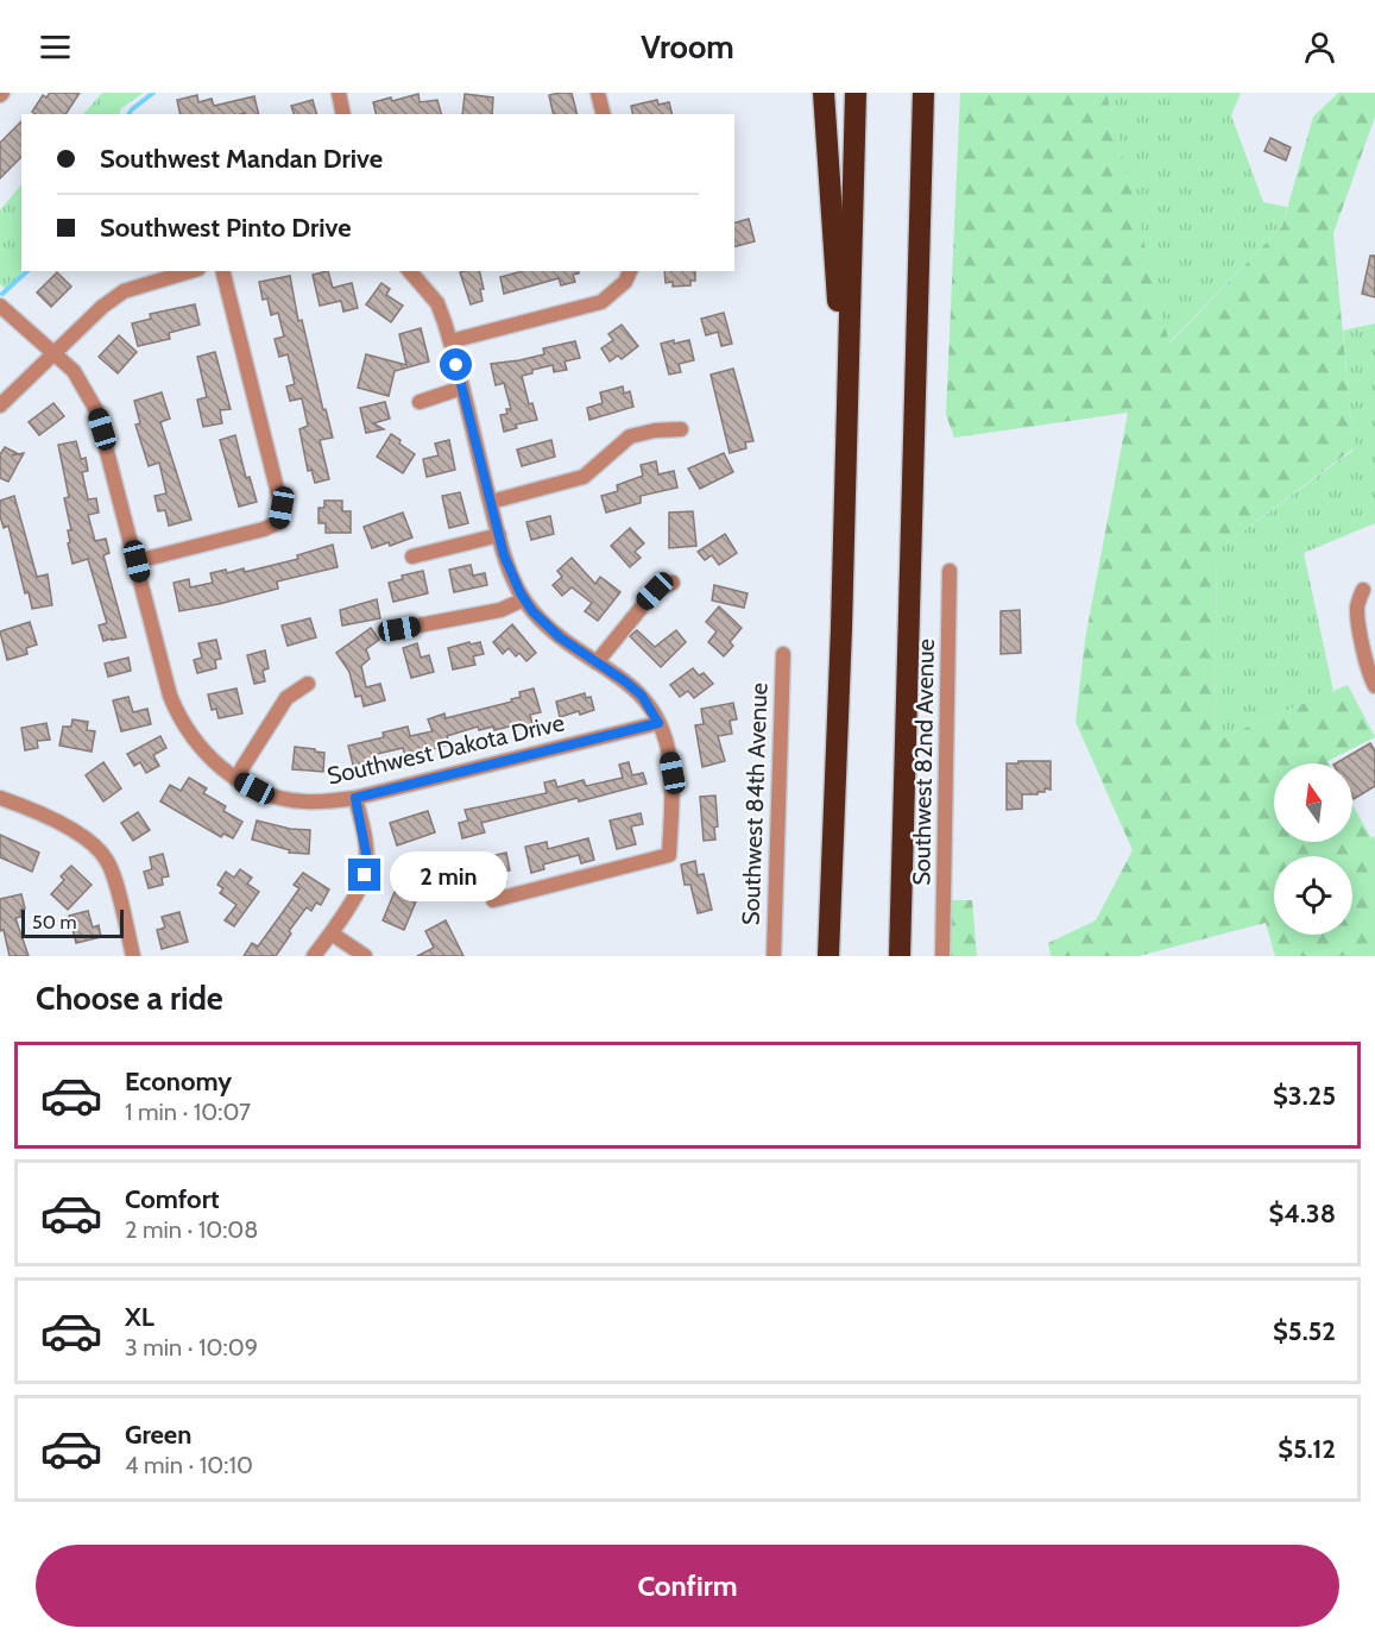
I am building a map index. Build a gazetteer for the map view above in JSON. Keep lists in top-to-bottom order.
{
  "streets": {
    "street": ["Southwest Dakota Drive", "Southwest 82nd Avenue", "Southwest 84th Avenue"]
  },
  "scale_bar": "50 m",
  "north": "top",
  "page": {
    "header": "Vroom",
    "banner": ["Southwest Mandan Drive", "Southwest Pinto Drive"],
    "bubble": "2 min",
    "scale": "50 m",
    "heading": "Choose a ride",
    "list": [
      {
        "name": "Economy",
        "note": "1 min · 10:07",
        "value": "$3.25"
      },
      {
        "name": "Comfort",
        "note": "2 min · 10:08",
        "value": "$4.38"
      },
      {
        "name": "XL",
        "note": "3 min · 10:09",
        "value": "$5.52"
      },
      {
        "name": "Green",
        "note": "4 min · 10:10",
        "value": "$5.12"
      }
    ],
    "buttons": "Confirm"
  }
}
